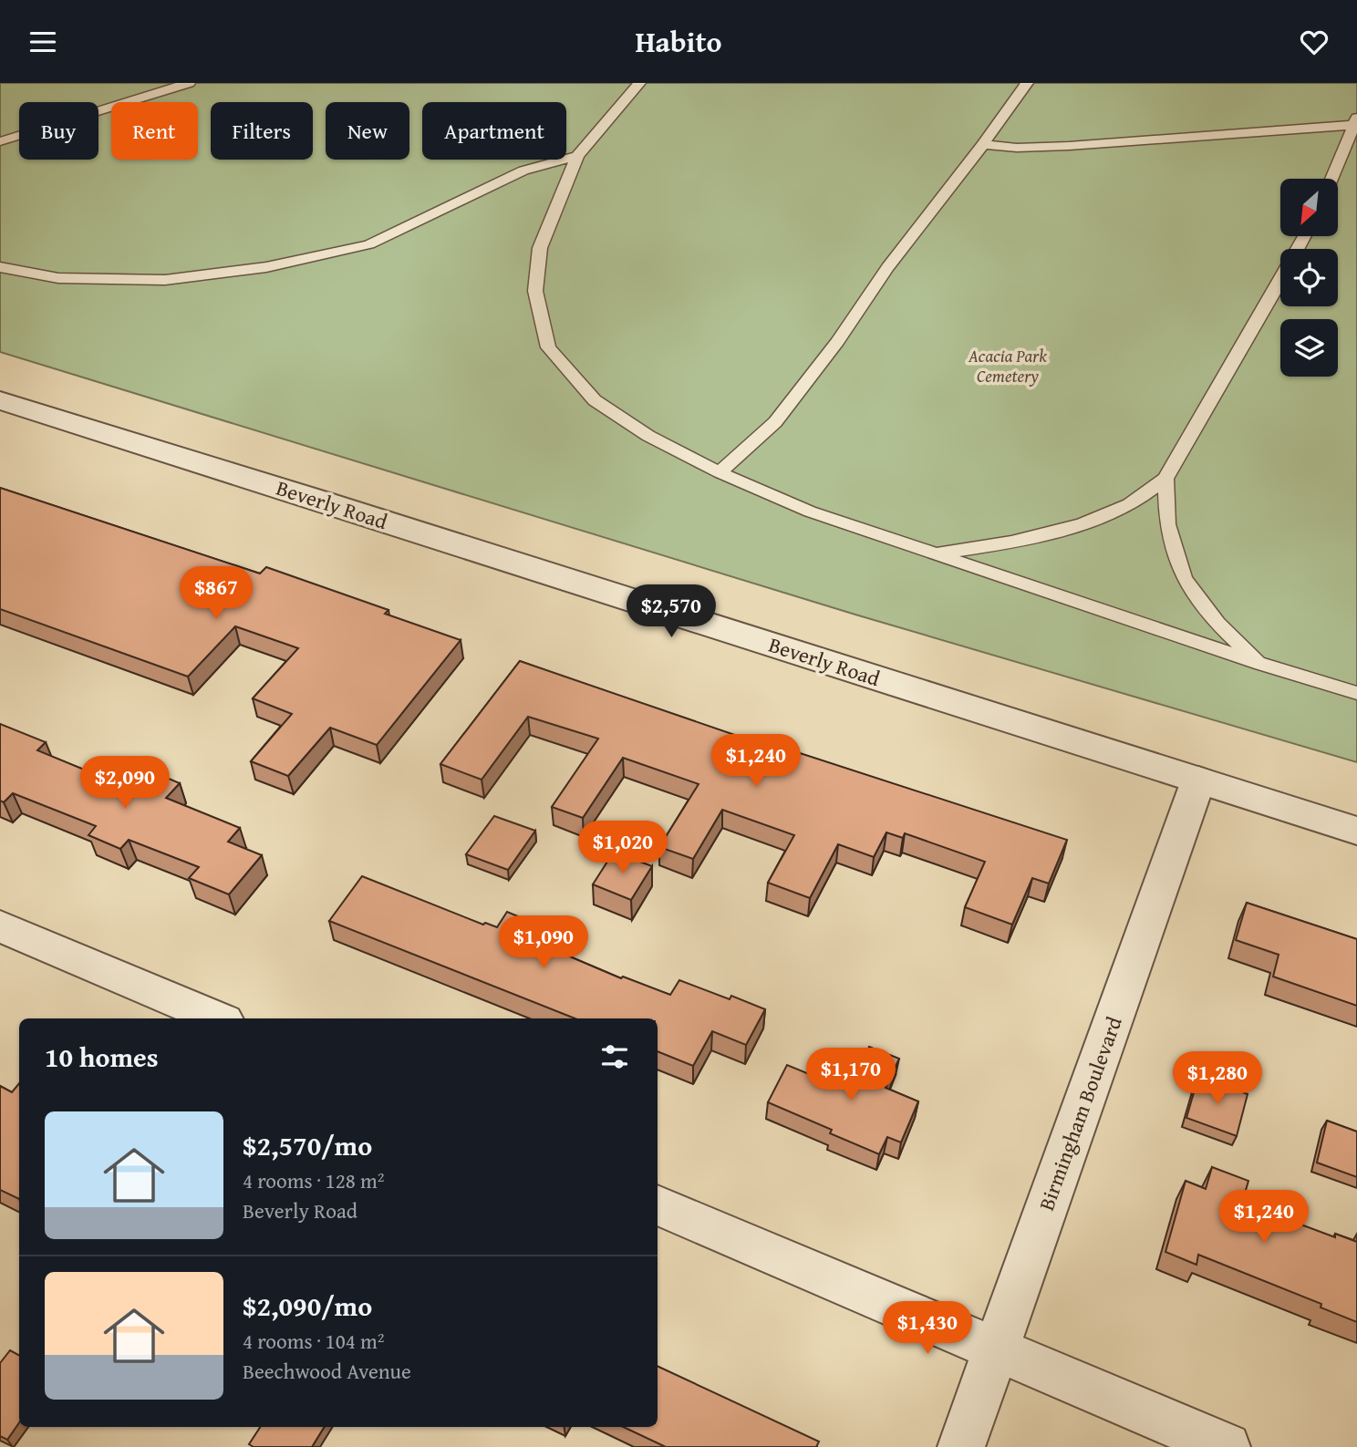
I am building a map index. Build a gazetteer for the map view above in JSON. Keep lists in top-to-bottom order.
{
  "streets": {
    "street": ["Beverly Road", "Birmingham Boulevard"]
  },
  "crossings": [
    ["Beverly Road", "Birmingham Boulevard"]
  ],
  "parks": ["Acacia Park Cemetery"],
  "north": "bottom left",
  "page": {
    "header": "Habito",
    "chip": [
      "Buy",
      "Rent",
      "Filters",
      "New",
      "Apartment"
    ],
    "price": [
      "$867",
      "$2,570",
      "$1,240",
      "$2,090",
      "$1,020",
      "$1,090",
      "$1,170",
      "$1,280",
      "$1,240",
      "$1,430"
    ],
    "heading": "10 homes",
    "list": [
      {
        "name": "$2,570/mo",
        "note": "4 rooms · 128 m² · Beverly Road"
      },
      {
        "name": "$2,090/mo",
        "note": "4 rooms · 104 m² · Beechwood Avenue"
      }
    ]
  }
}
